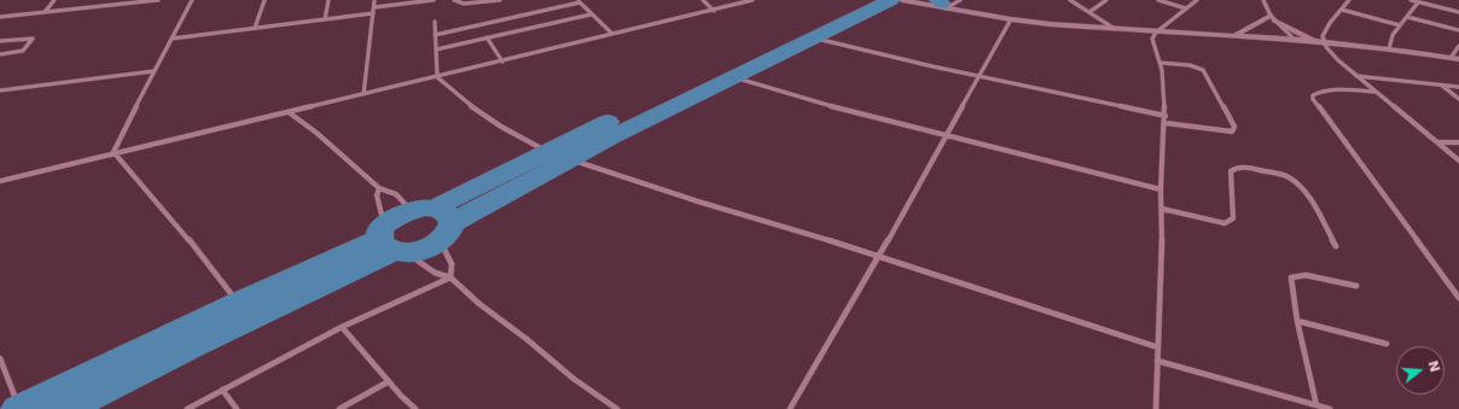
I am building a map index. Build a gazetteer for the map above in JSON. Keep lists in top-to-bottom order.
{
  "north": "right"
}
